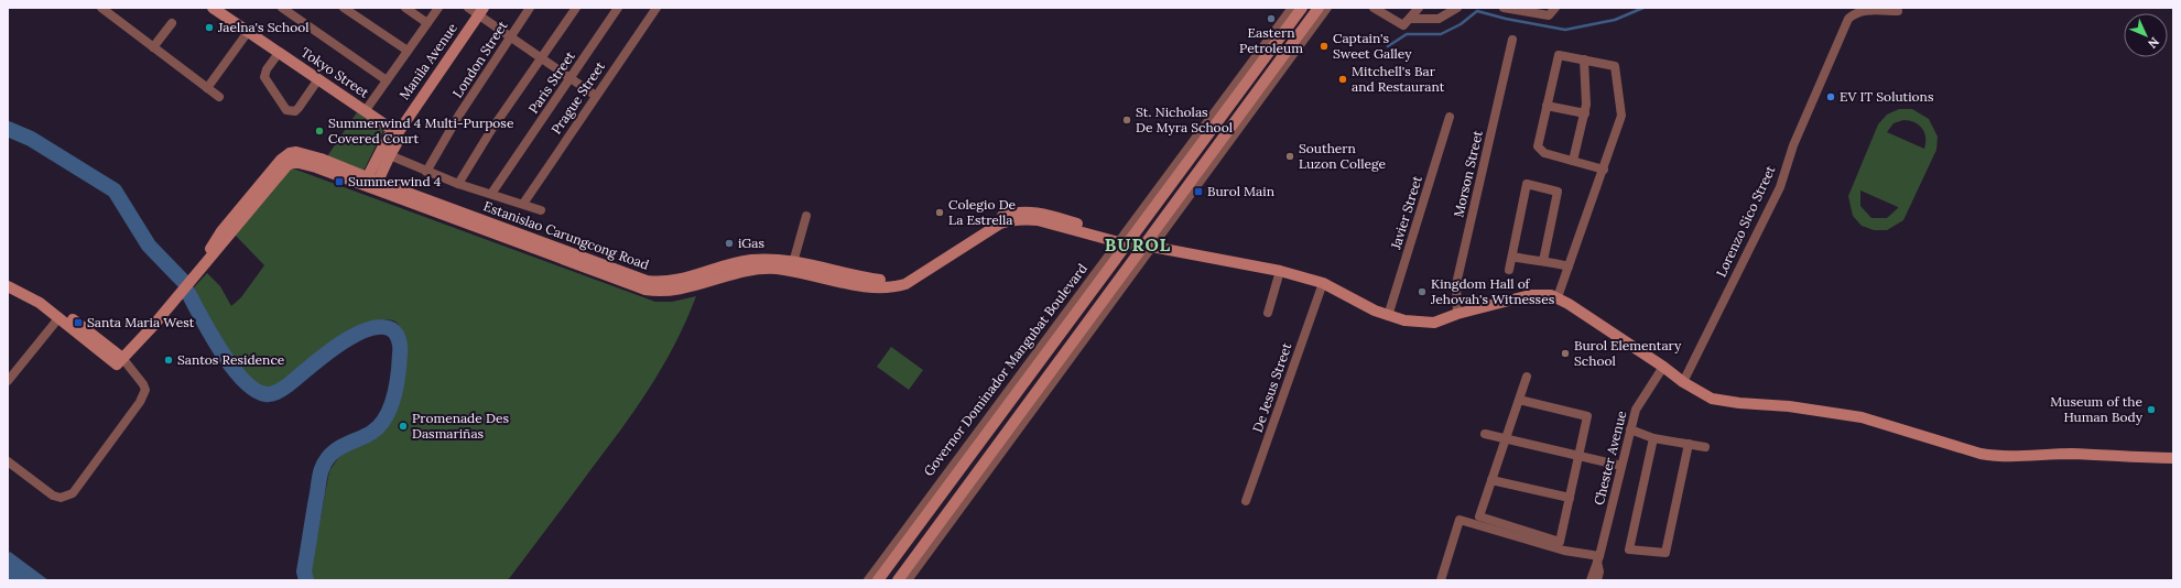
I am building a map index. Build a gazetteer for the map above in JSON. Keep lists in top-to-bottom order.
{
  "streets": {
    "street": [
      "London Street",
      "Manila Avenue",
      "Tokyo Street",
      "Paris Street",
      "Prague Street",
      "Morson Street",
      "Javier Street",
      "Lorenzo Sico Street",
      "Estanislao Carungcong Road",
      "Governor Dominador Mangubat Boulevard",
      "De Jesus Street",
      "Chester Avenue"
    ]
  },
  "crossings": [
    ["Manila Avenue", "Tokyo Street"],
    ["Manila Avenue", "Estanislao Carungcong Road"],
    ["Morson Street", "Estanislao Carungcong Road"],
    ["Javier Street", "Estanislao Carungcong Road"],
    ["Lorenzo Sico Street", "Estanislao Carungcong Road"],
    ["Estanislao Carungcong Road", "Governor Dominador Mangubat Boulevard"],
    ["Estanislao Carungcong Road", "De Jesus Street"],
    ["Estanislao Carungcong Road", "Chester Avenue"]
  ],
  "districts": ["BUROL"],
  "places": {
    "other": [
      "Eastern Petroleum",
      "Jaelna's School",
      "Captain's Sweet Galley",
      "Mitchell's Bar and Restaurant",
      "EV IT Solutions",
      "St. Nicholas De Myra School",
      "Summerwind 4 Multi-Purpose Covered Court",
      "Southern Luzon College",
      "Colegio De La Estrella",
      "iGas",
      "Kingdom Hall of Jehovah's Witnesses",
      "Burol Elementary School",
      "Santos Residence",
      "Museum of the Human Body",
      "Promenade Des Dasmariñas"
    ],
    "transit": ["Summerwind 4", "Burol Main", "Santa Maria West"]
  },
  "north": "bottom right"
}
